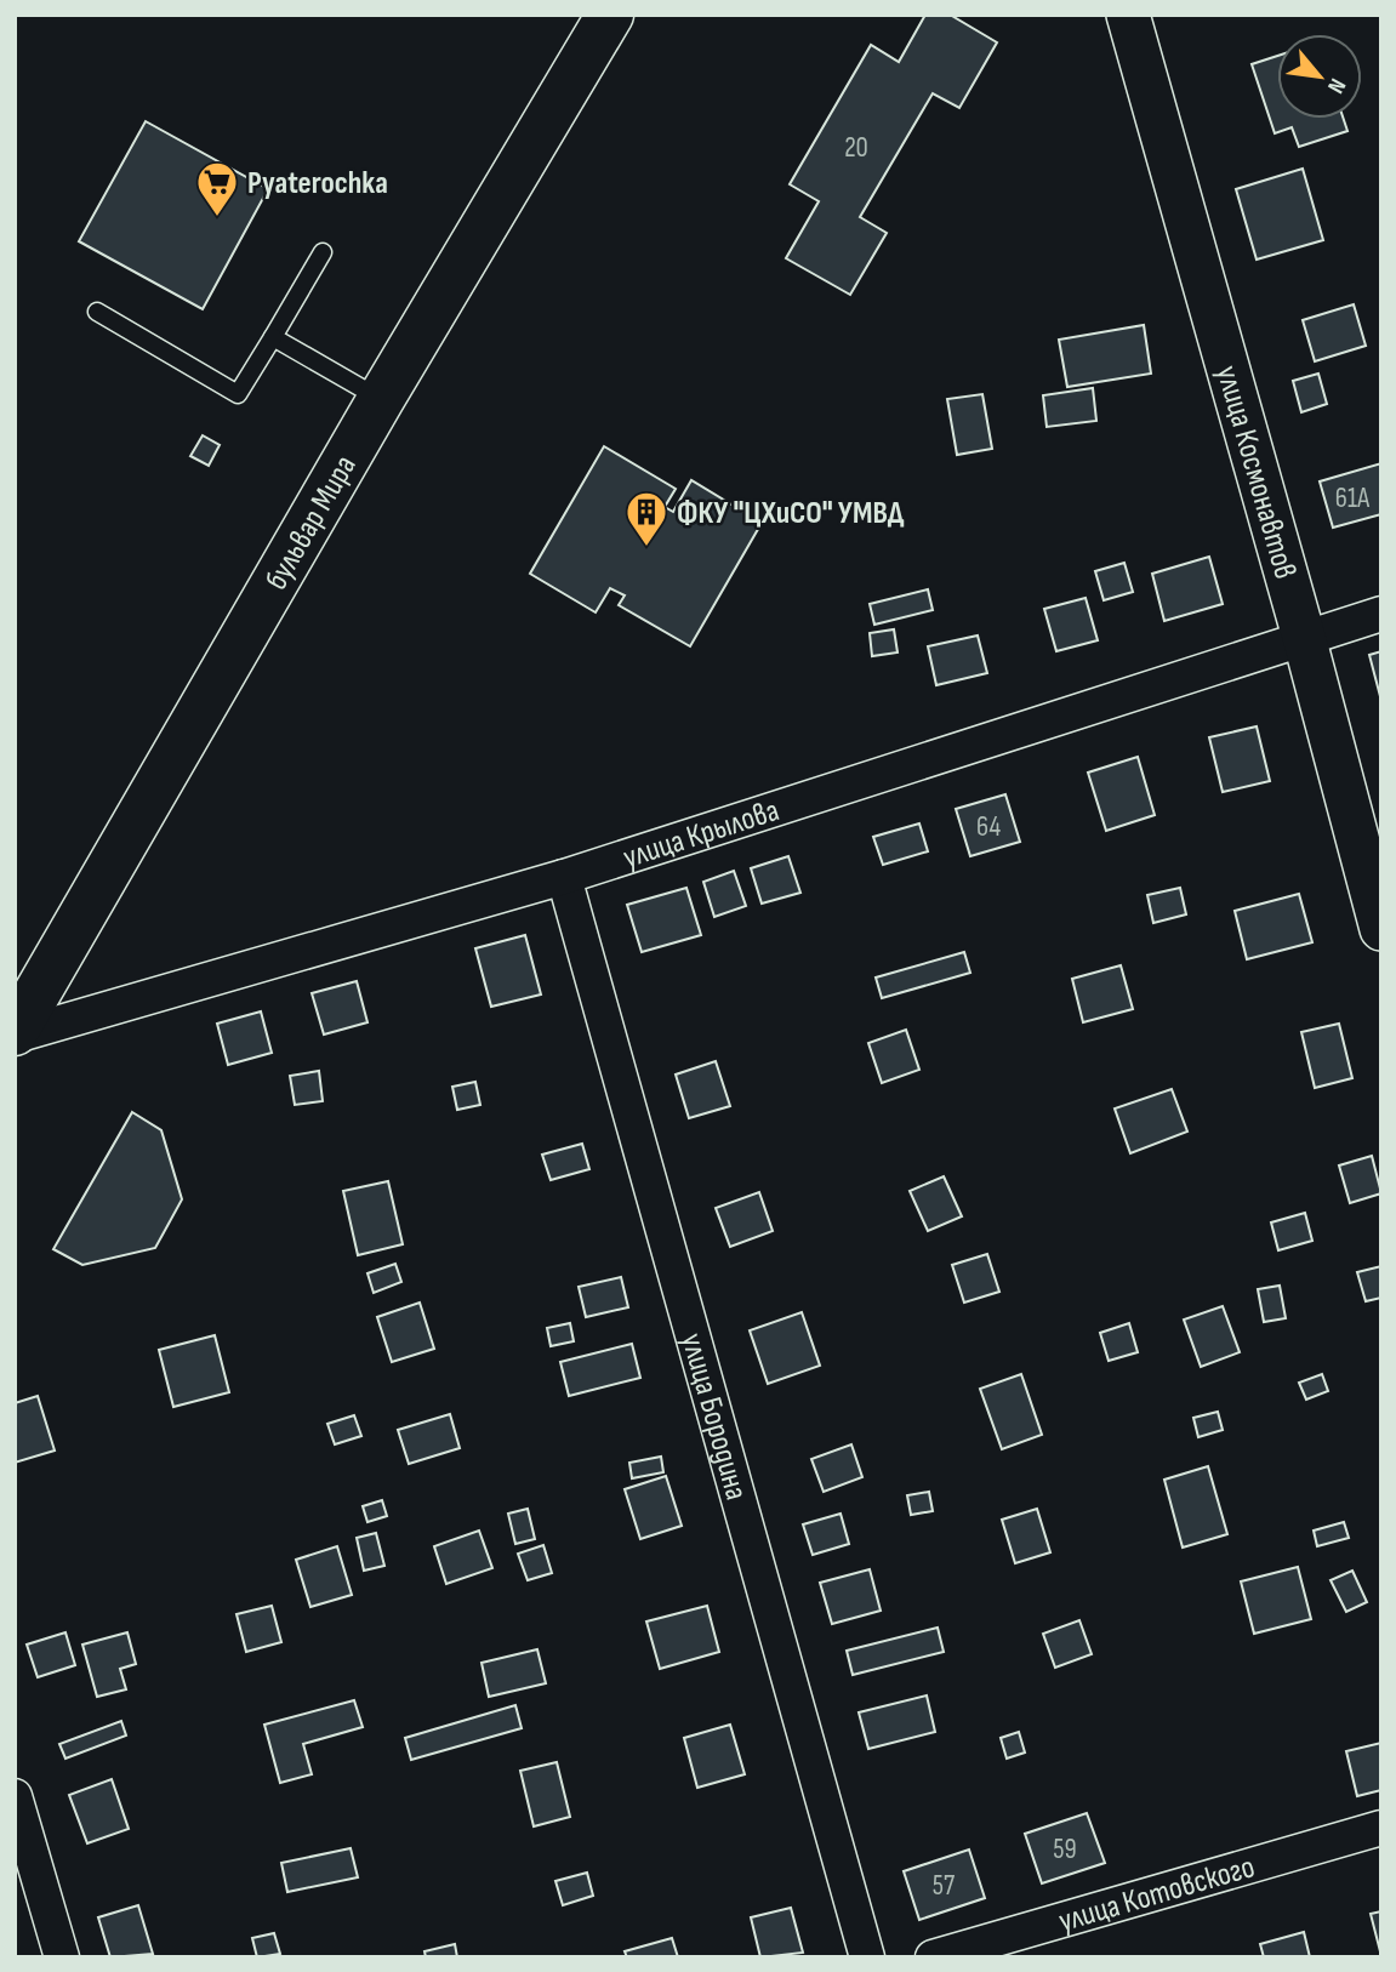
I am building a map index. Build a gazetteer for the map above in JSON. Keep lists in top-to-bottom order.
{
  "streets": {
    "main road": ["бульвар Мира"],
    "street": [
      "улица Космонавтов",
      "улица Крылова",
      "улица Бородина",
      "улица Котовского"
    ]
  },
  "crossings": [
    ["улица Космонавтов", "улица Крылова"],
    ["бульвар Мира", "улица Крылова"],
    ["улица Крылова", "улица Бородина"]
  ],
  "places": {
    "supermarket": ["Pyaterochka"],
    "building": ["ФКУ \"ЦХиСО\" УМВД"]
  },
  "house_numbers": [
    "20",
    "61А",
    "64",
    "59",
    "57"
  ],
  "north": "bottom right"
}
